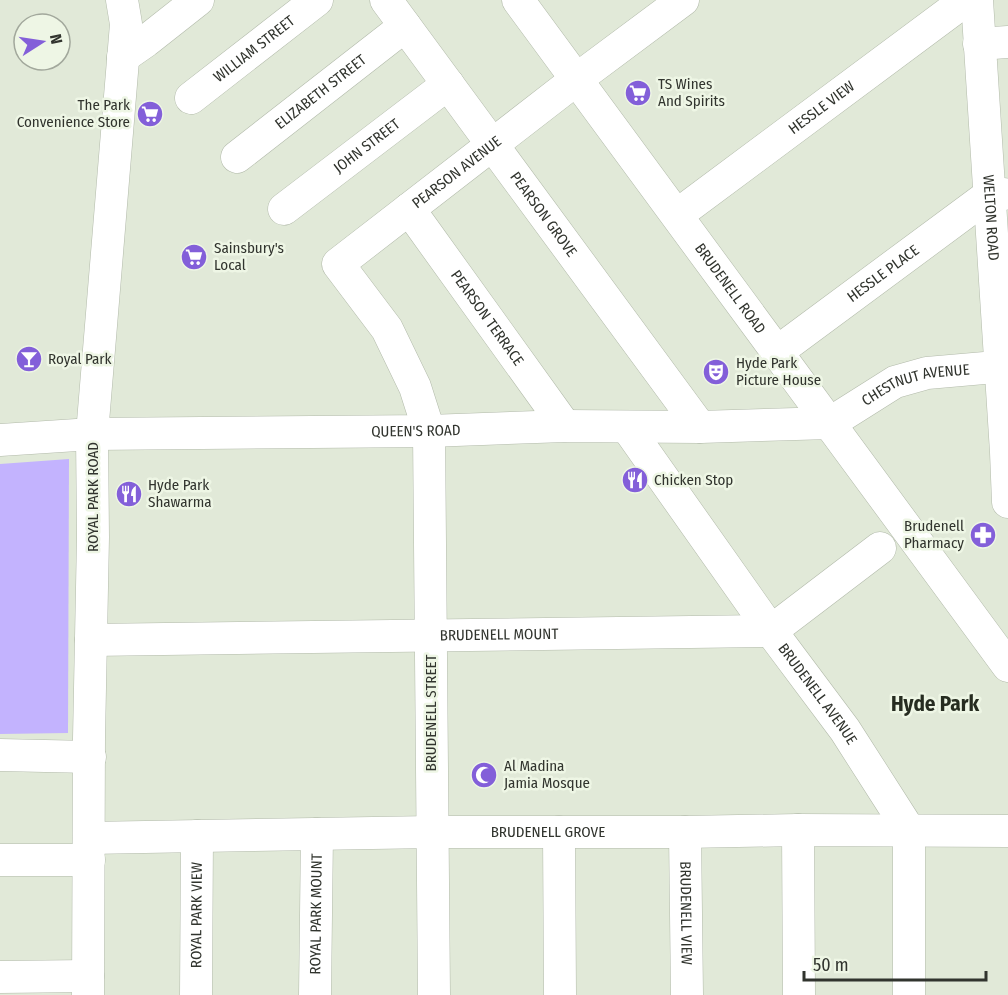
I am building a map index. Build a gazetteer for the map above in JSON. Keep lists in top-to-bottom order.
{
  "streets": {
    "street": [
      "WILLIAM STREET",
      "ELIZABETH STREET",
      "HESSLE VIEW",
      "JOHN STREET",
      "PEARSON AVENUE",
      "PEARSON GROVE",
      "WELTON ROAD",
      "HESSLE PLACE",
      "BRUDENELL ROAD",
      "PEARSON TERRACE",
      "CHESTNUT AVENUE",
      "QUEEN'S ROAD",
      "ROYAL PARK ROAD",
      "BRUDENELL MOUNT",
      "BRUDENELL AVENUE",
      "BRUDENELL STREET",
      "BRUDENELL GROVE",
      "ROYAL PARK MOUNT",
      "BRUDENELL VIEW",
      "ROYAL PARK VIEW"
    ]
  },
  "crossings": [
    ["ELIZABETH STREET", "PEARSON GROVE"],
    ["HESSLE VIEW", "WELTON ROAD"],
    ["HESSLE VIEW", "BRUDENELL ROAD"],
    ["JOHN STREET", "PEARSON GROVE"],
    ["PEARSON AVENUE", "PEARSON GROVE"],
    ["PEARSON AVENUE", "BRUDENELL ROAD"],
    ["PEARSON AVENUE", "PEARSON TERRACE"],
    ["PEARSON AVENUE", "BRUDENELL STREET"],
    ["PEARSON GROVE", "QUEEN'S ROAD"],
    ["WELTON ROAD", "HESSLE PLACE"],
    ["WELTON ROAD", "CHESTNUT AVENUE"],
    ["HESSLE PLACE", "BRUDENELL ROAD"],
    ["BRUDENELL ROAD", "CHESTNUT AVENUE"],
    ["BRUDENELL ROAD", "QUEEN'S ROAD"],
    ["PEARSON TERRACE", "QUEEN'S ROAD"],
    ["CHESTNUT AVENUE", "QUEEN'S ROAD"],
    ["QUEEN'S ROAD", "ROYAL PARK ROAD"],
    ["QUEEN'S ROAD", "BRUDENELL AVENUE"],
    ["QUEEN'S ROAD", "BRUDENELL STREET"],
    ["ROYAL PARK ROAD", "BRUDENELL MOUNT"],
    ["ROYAL PARK ROAD", "BRUDENELL GROVE"],
    ["BRUDENELL MOUNT", "BRUDENELL AVENUE"],
    ["BRUDENELL MOUNT", "BRUDENELL STREET"],
    ["BRUDENELL AVENUE", "BRUDENELL GROVE"],
    ["BRUDENELL STREET", "BRUDENELL GROVE"],
    ["BRUDENELL GROVE", "ROYAL PARK MOUNT"],
    ["BRUDENELL GROVE", "BRUDENELL VIEW"],
    ["BRUDENELL GROVE", "ROYAL PARK VIEW"]
  ],
  "districts": ["Hyde Park"],
  "places": {
    "supermarket": ["TS Wines And Spirits", "The Park Convenience Store", "Sainsbury's Local"],
    "bar": ["Royal Park"],
    "theatre": ["Hyde Park Picture House"],
    "restaurant": ["Chicken Stop", "Hyde Park Shawarma"],
    "pharmacy": ["Brudenell Pharmacy"],
    "mosque": ["Al Madina Jamia Mosque"]
  },
  "scale_bar": "50 m",
  "north": "right"
}
